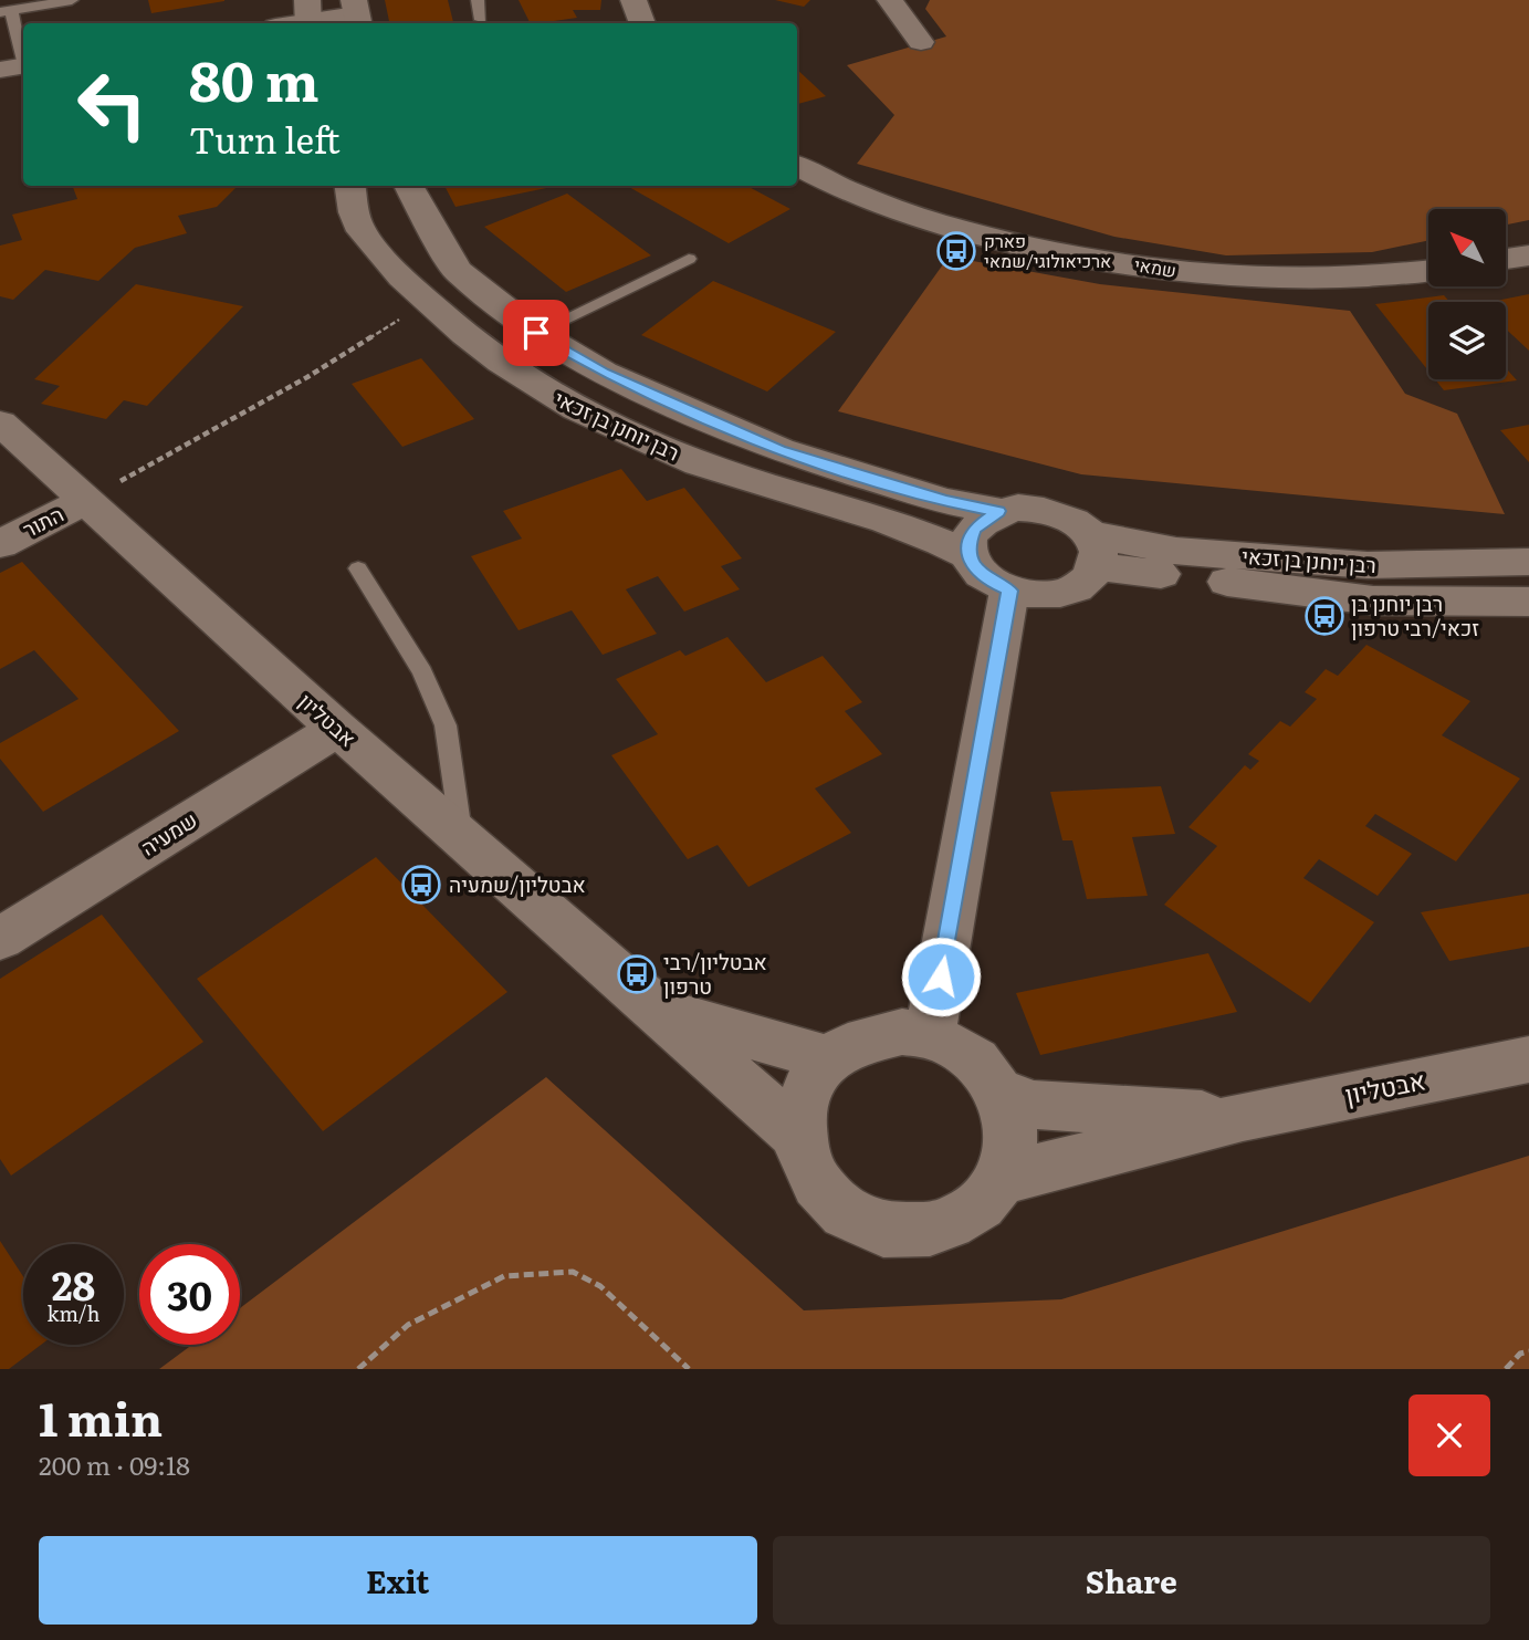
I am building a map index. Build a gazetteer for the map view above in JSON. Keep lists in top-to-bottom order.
{
  "streets": {
    "street": [
      "שמאי",
      "רבן יוחנן בן זכאי",
      "התור",
      "אבטליון",
      "שמעיה"
    ]
  },
  "crossings": [
    ["התור", "אבטליון"],
    ["אבטליון", "שמעיה"]
  ],
  "places": {
    "bus stop": [
      "פארק ארכיאולוגי/שמאי",
      "רבן יוחנן בן זכאי/רבי טרפון",
      "אבטליון/שמעיה",
      "אבטליון/רבי טרפון"
    ]
  },
  "north": "top left",
  "page": {
    "turn": ["80 m", "Turn left"],
    "speed": "28 km/h",
    "limit": "30",
    "heading": ["1 min", "200 m · 09:18"],
    "buttons": ["Exit", "Share"]
  }
}
